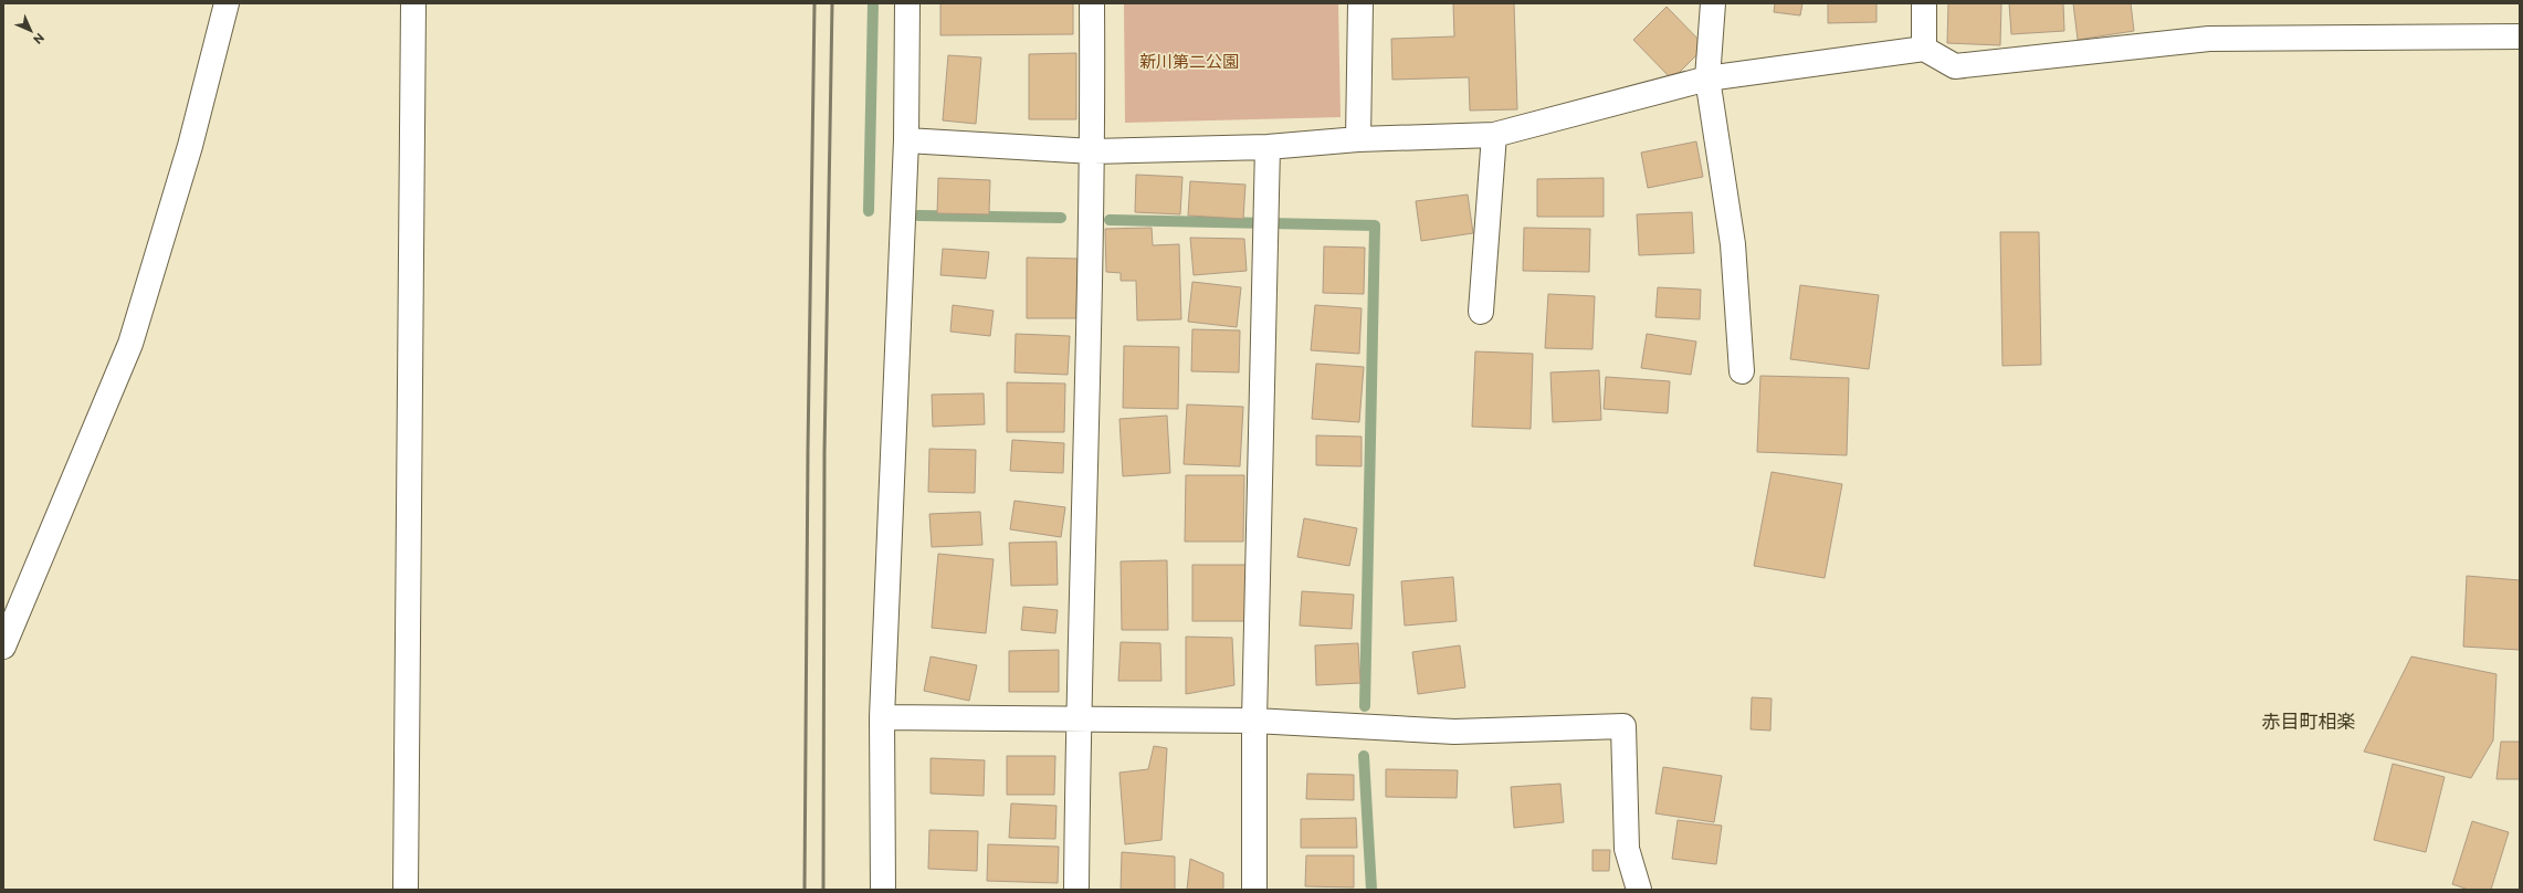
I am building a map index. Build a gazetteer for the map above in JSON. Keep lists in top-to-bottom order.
{
  "districts": ["赤目町相楽"],
  "parks": ["新川第二公園"],
  "north": "bottom right"
}
